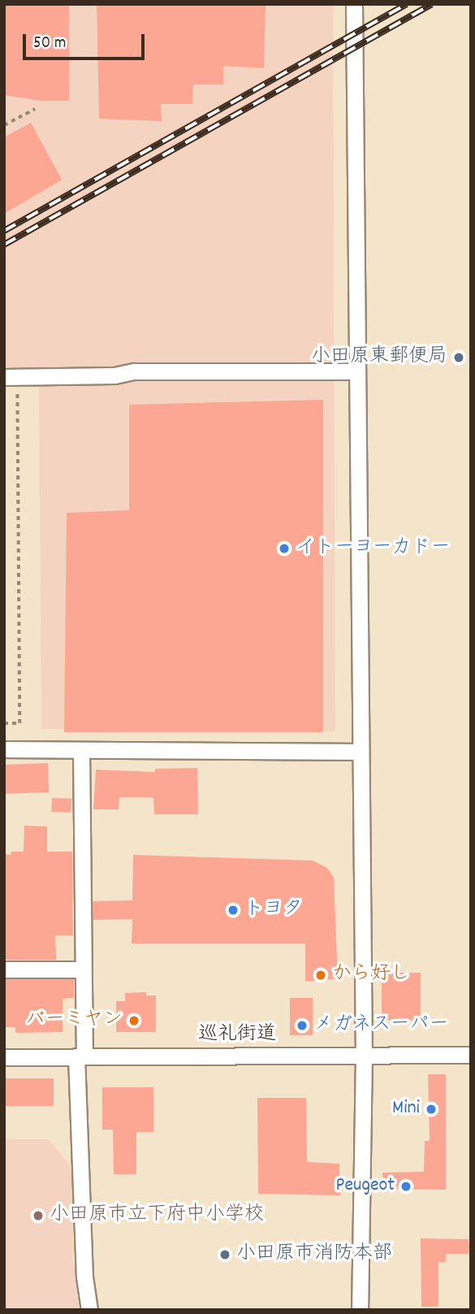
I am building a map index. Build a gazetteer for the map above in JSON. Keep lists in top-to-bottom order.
{
  "streets": {
    "street": ["巡礼街道"]
  },
  "places": [
    "小田原東郵便局",
    "イトーヨーカドー",
    "トヨタ",
    "から好し",
    "バーミヤン",
    "メガネスーパー",
    "Mini",
    "Peugeot",
    "小田原市立下府中小学校",
    "小田原市消防本部"
  ],
  "scale_bar": "50 m"
}
